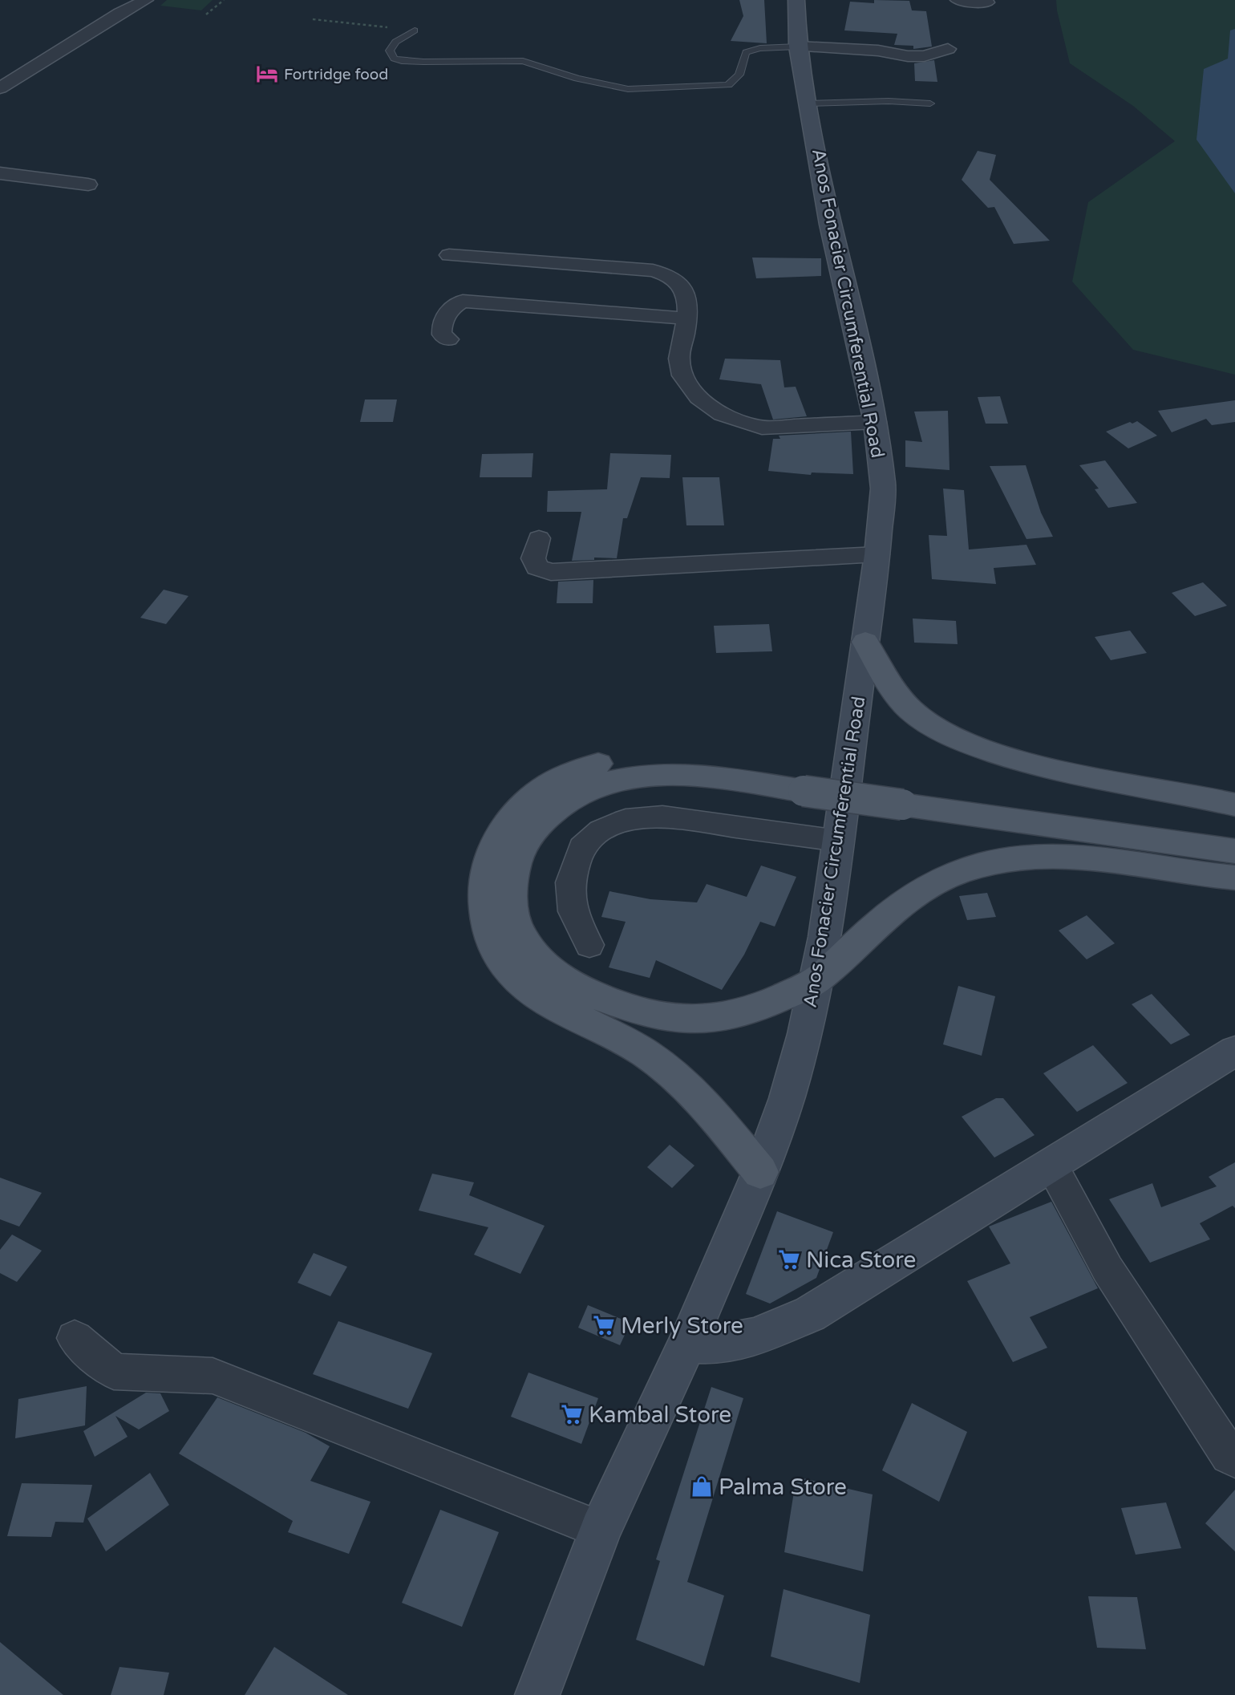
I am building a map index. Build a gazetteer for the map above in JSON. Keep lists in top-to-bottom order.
{
  "streets": {
    "main road": ["Anos Fonacier Circumferential Road"]
  },
  "places": {
    "hotel": ["Fortridge food"],
    "supermarket": ["Nica Store", "Merly Store", "Kambal Store"],
    "shop": ["Palma Store"]
  }
}
